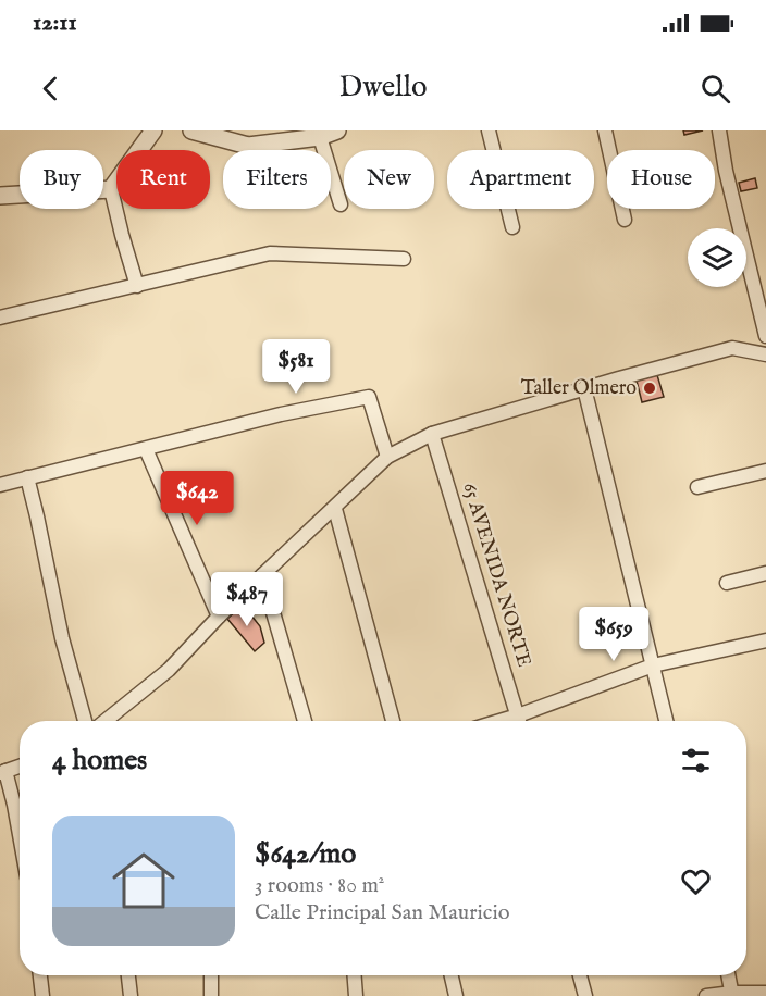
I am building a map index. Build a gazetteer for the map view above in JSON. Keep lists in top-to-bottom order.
{
  "streets": {
    "street": ["65 AVENIDA NORTE"]
  },
  "places": ["Taller Olmero"],
  "page": {
    "status": "12:11",
    "header": "Dwello",
    "chip": [
      "Buy",
      "Rent",
      "Filters",
      "New",
      "Apartment",
      "House"
    ],
    "price": [
      "$581",
      "$642",
      "$487",
      "$659"
    ],
    "heading": "4 homes",
    "list": [
      {
        "name": "$642/mo",
        "note": "3 rooms · 80 m² · Calle Principal San Mauricio"
      }
    ]
  }
}
